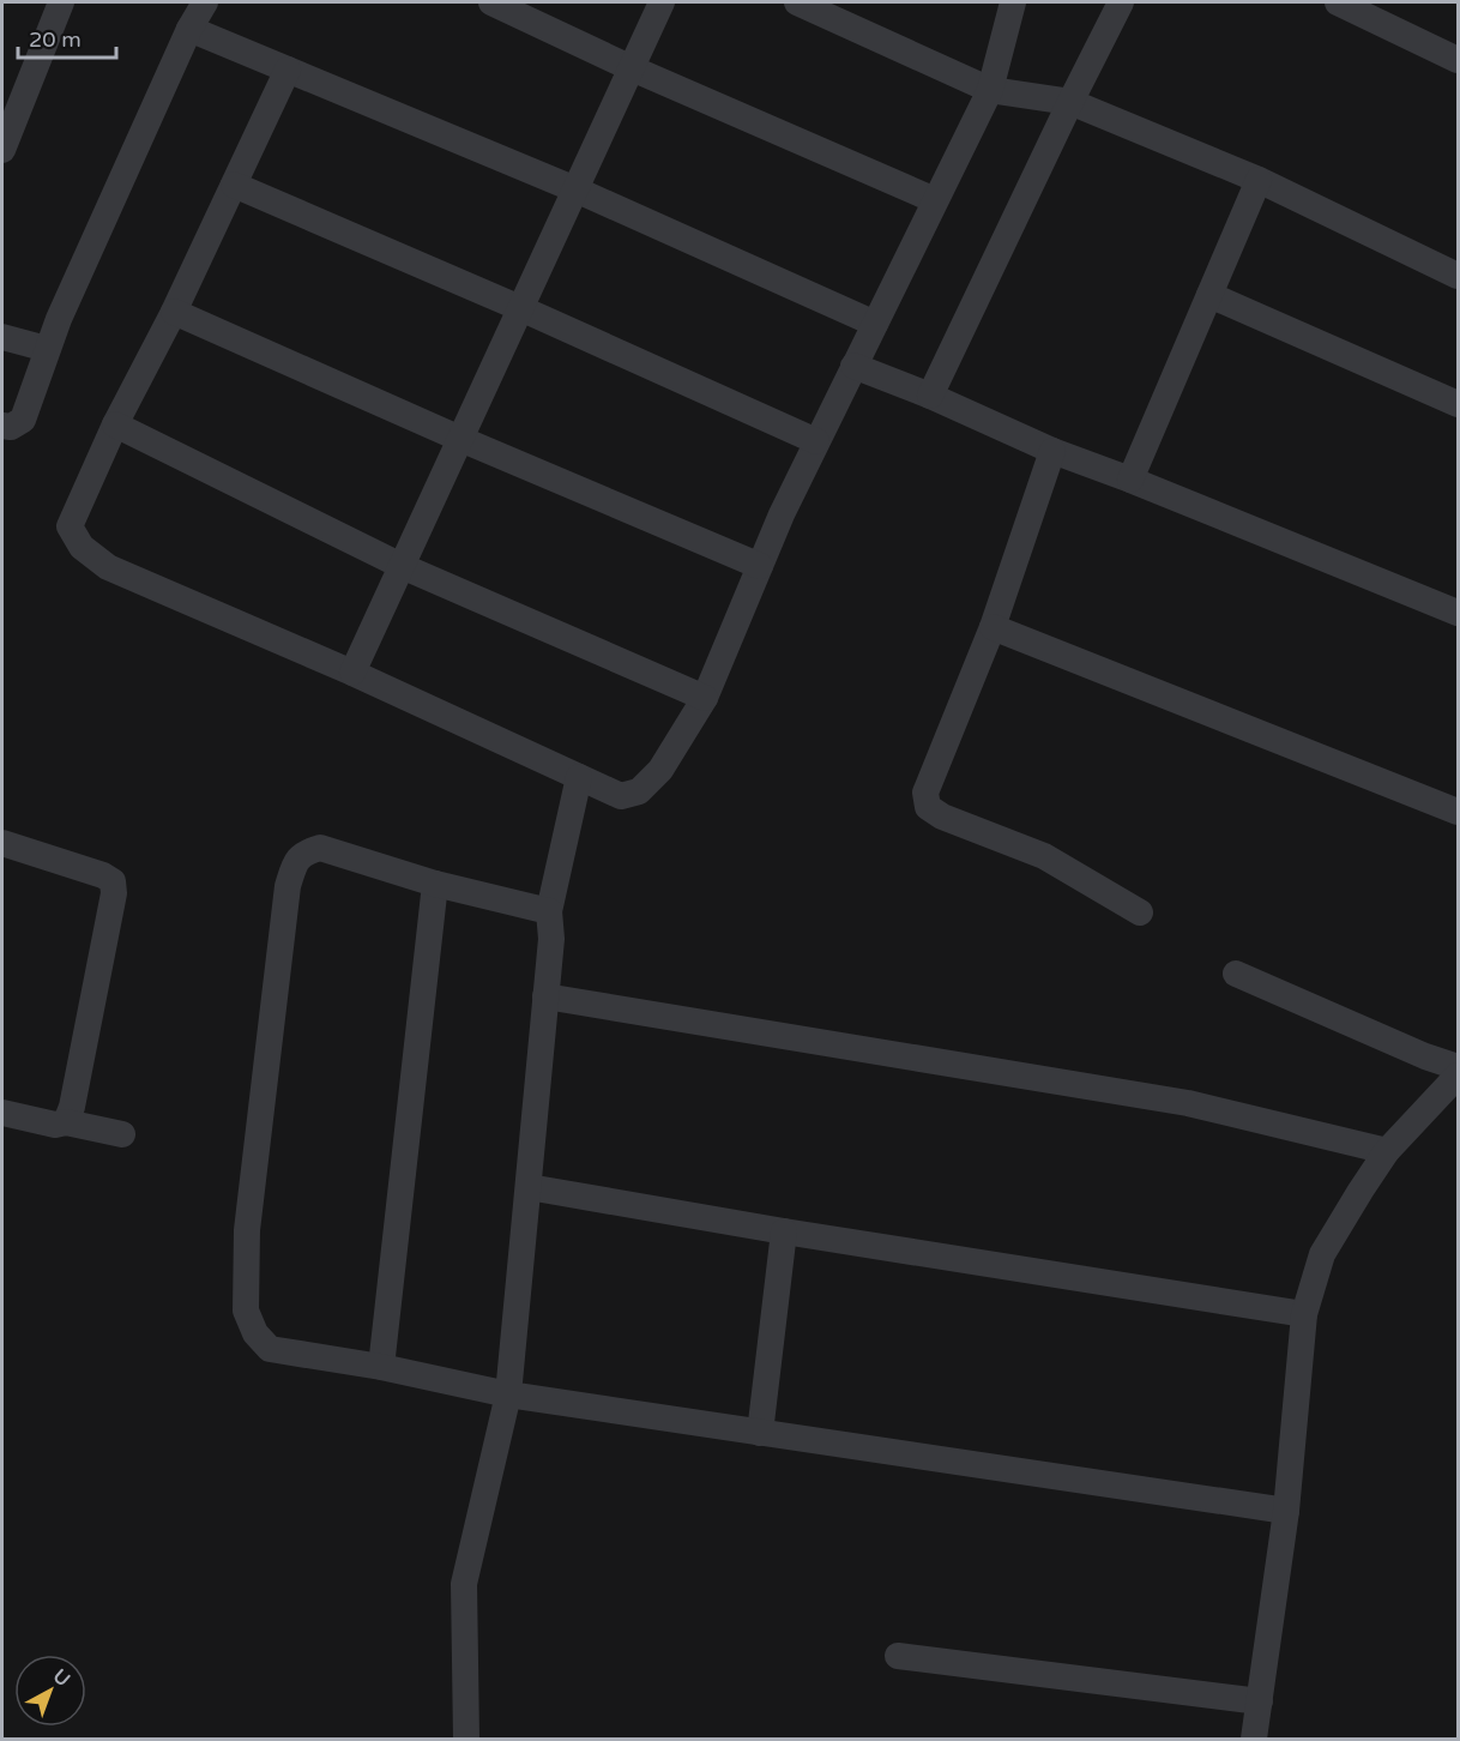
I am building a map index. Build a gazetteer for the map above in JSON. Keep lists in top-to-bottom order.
{
  "scale_bar": "20 m",
  "north": "top right"
}
